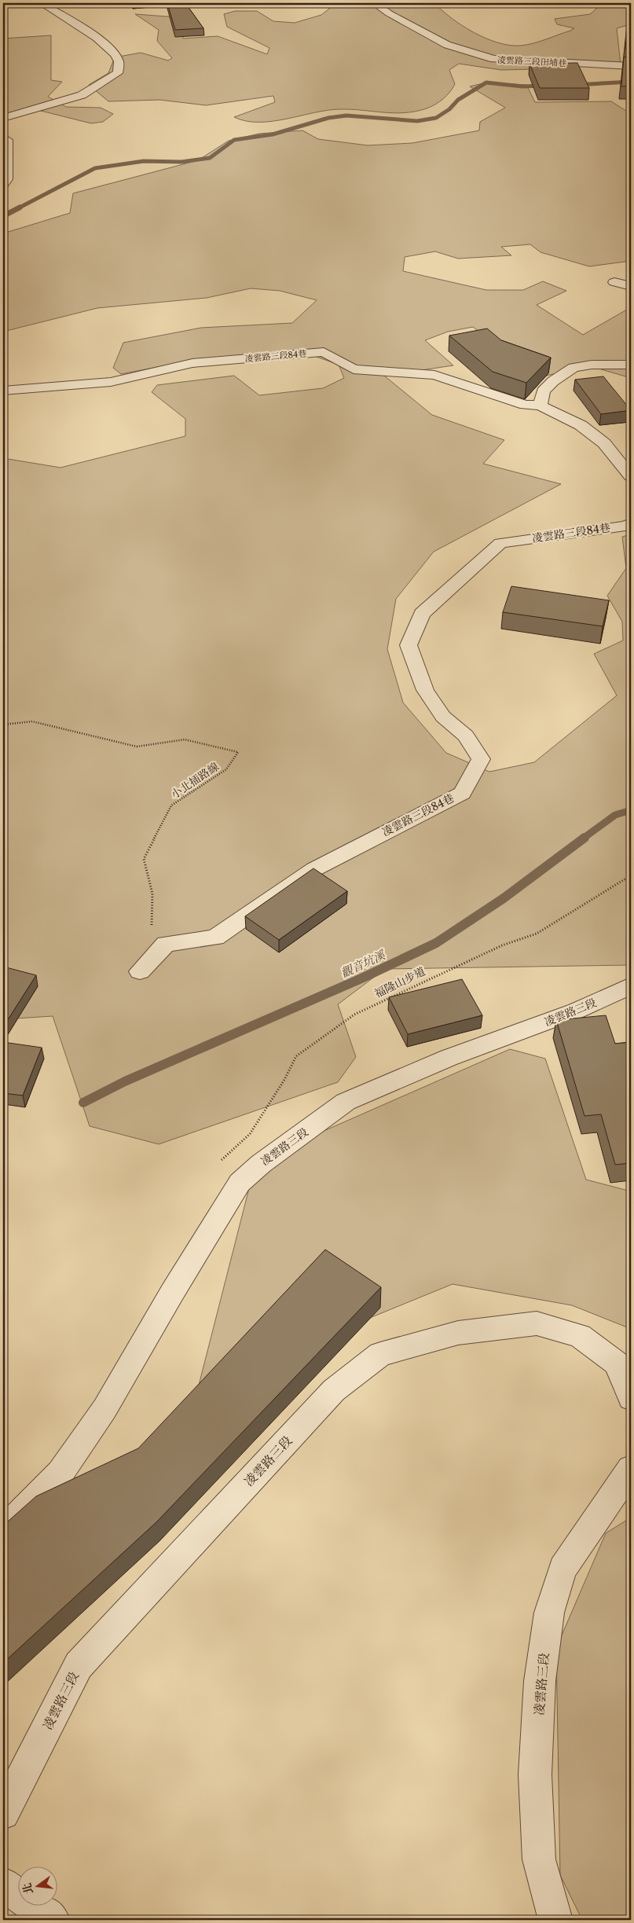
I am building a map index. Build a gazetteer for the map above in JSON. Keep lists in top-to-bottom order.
{
  "streets": {
    "street": ["凌雲路三段田埔巷", "凌雲路三段84巷", "凌雲路三段"],
    "path": ["小北插路線", "福隆山步道"]
  },
  "water": ["觀音坑溪"],
  "north": "left"
}
